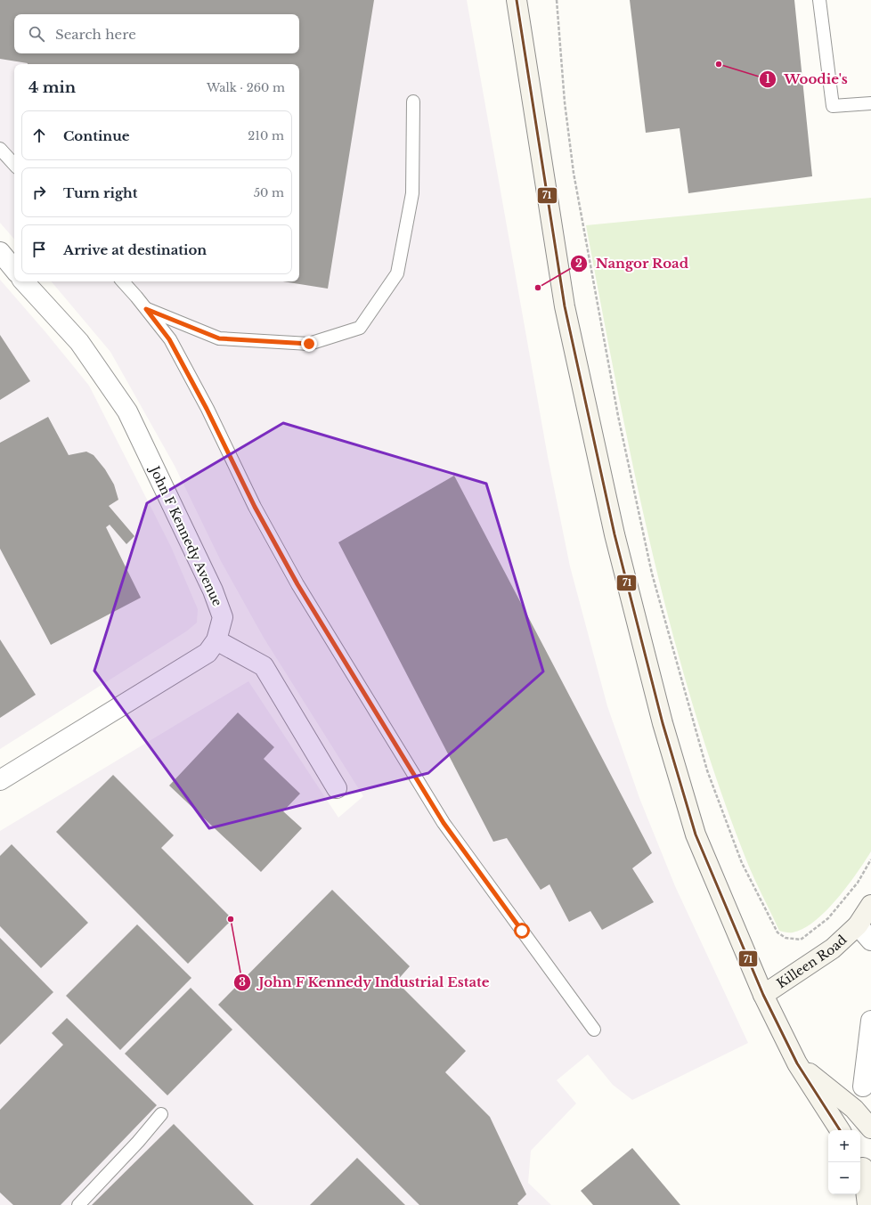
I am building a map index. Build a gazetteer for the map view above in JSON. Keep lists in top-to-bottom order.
{
  "streets": {
    "main road": ["Killeen Road"],
    "street": ["John F Kennedy Avenue"]
  },
  "places": ["Woodie's", "Nangor Road", "John F Kennedy Industrial Estate"],
  "lines": ["transit line 71"],
  "page": {
    "search": "Search here",
    "heading": ["4 min", "Walk · 260 m"],
    "list": [
      ["Continue", "210 m"],
      ["Turn right", "50 m"],
      "Arrive at destination"
    ],
    "map_buttons": ["+", "−"]
  }
}
